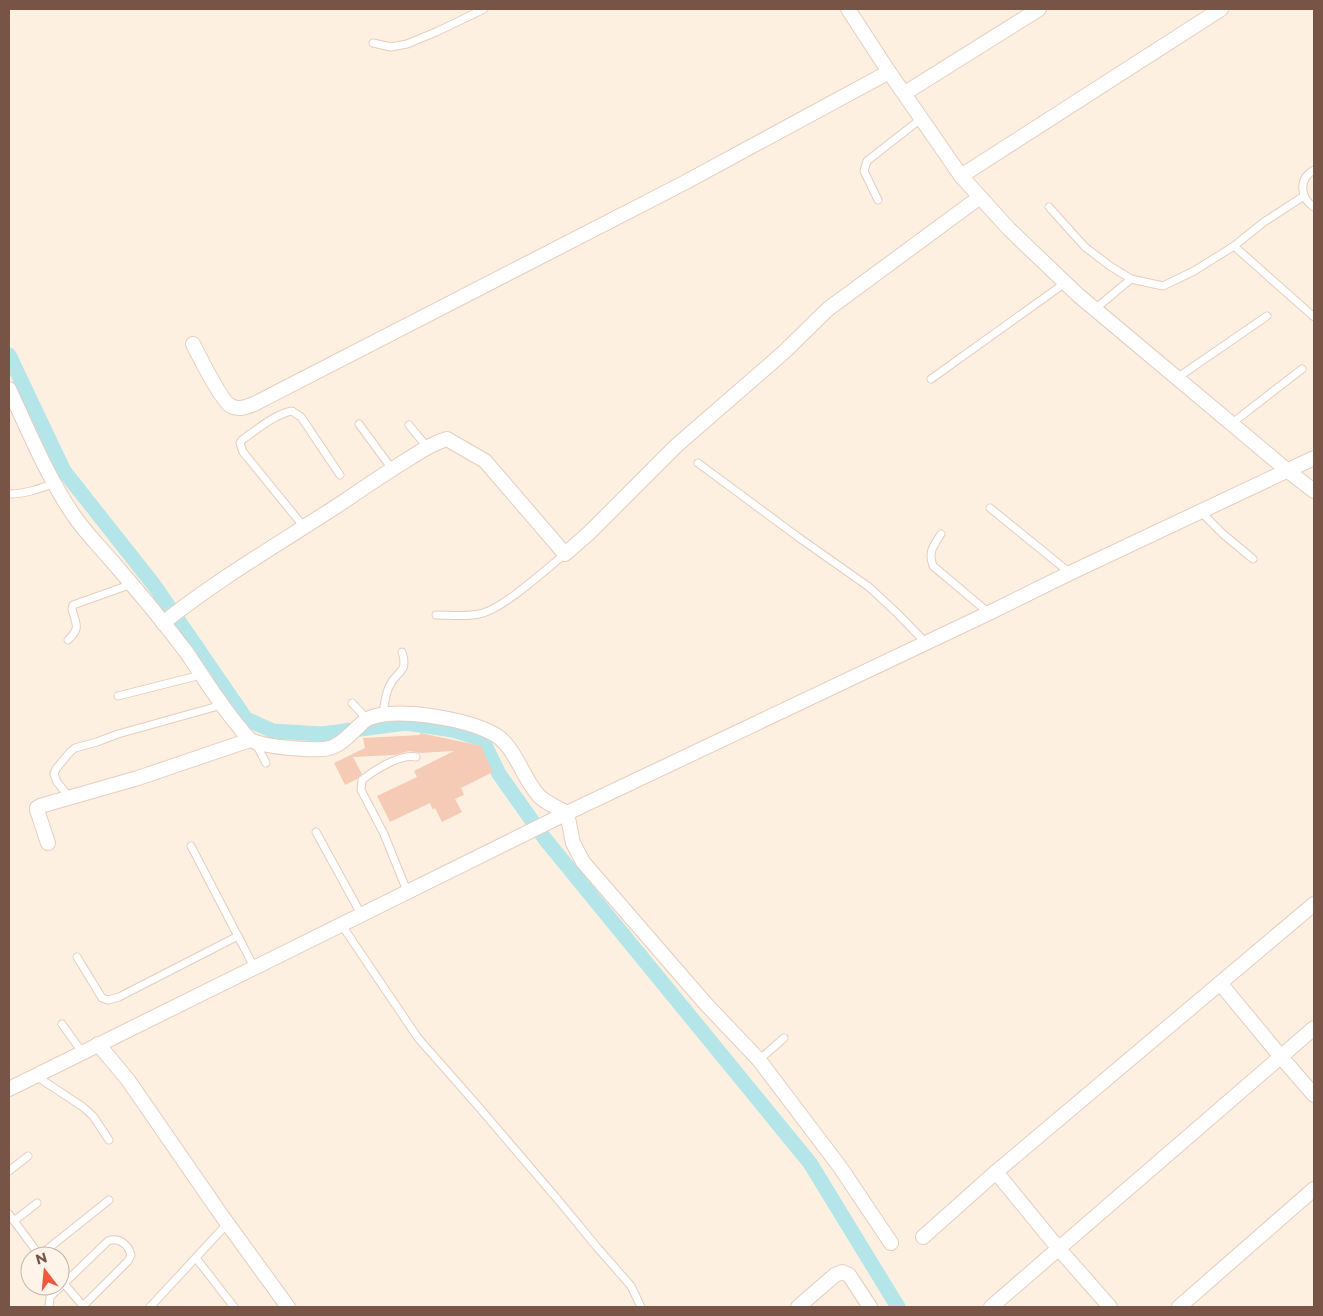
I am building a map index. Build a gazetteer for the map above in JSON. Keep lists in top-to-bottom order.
{
  "north": "top"
}
